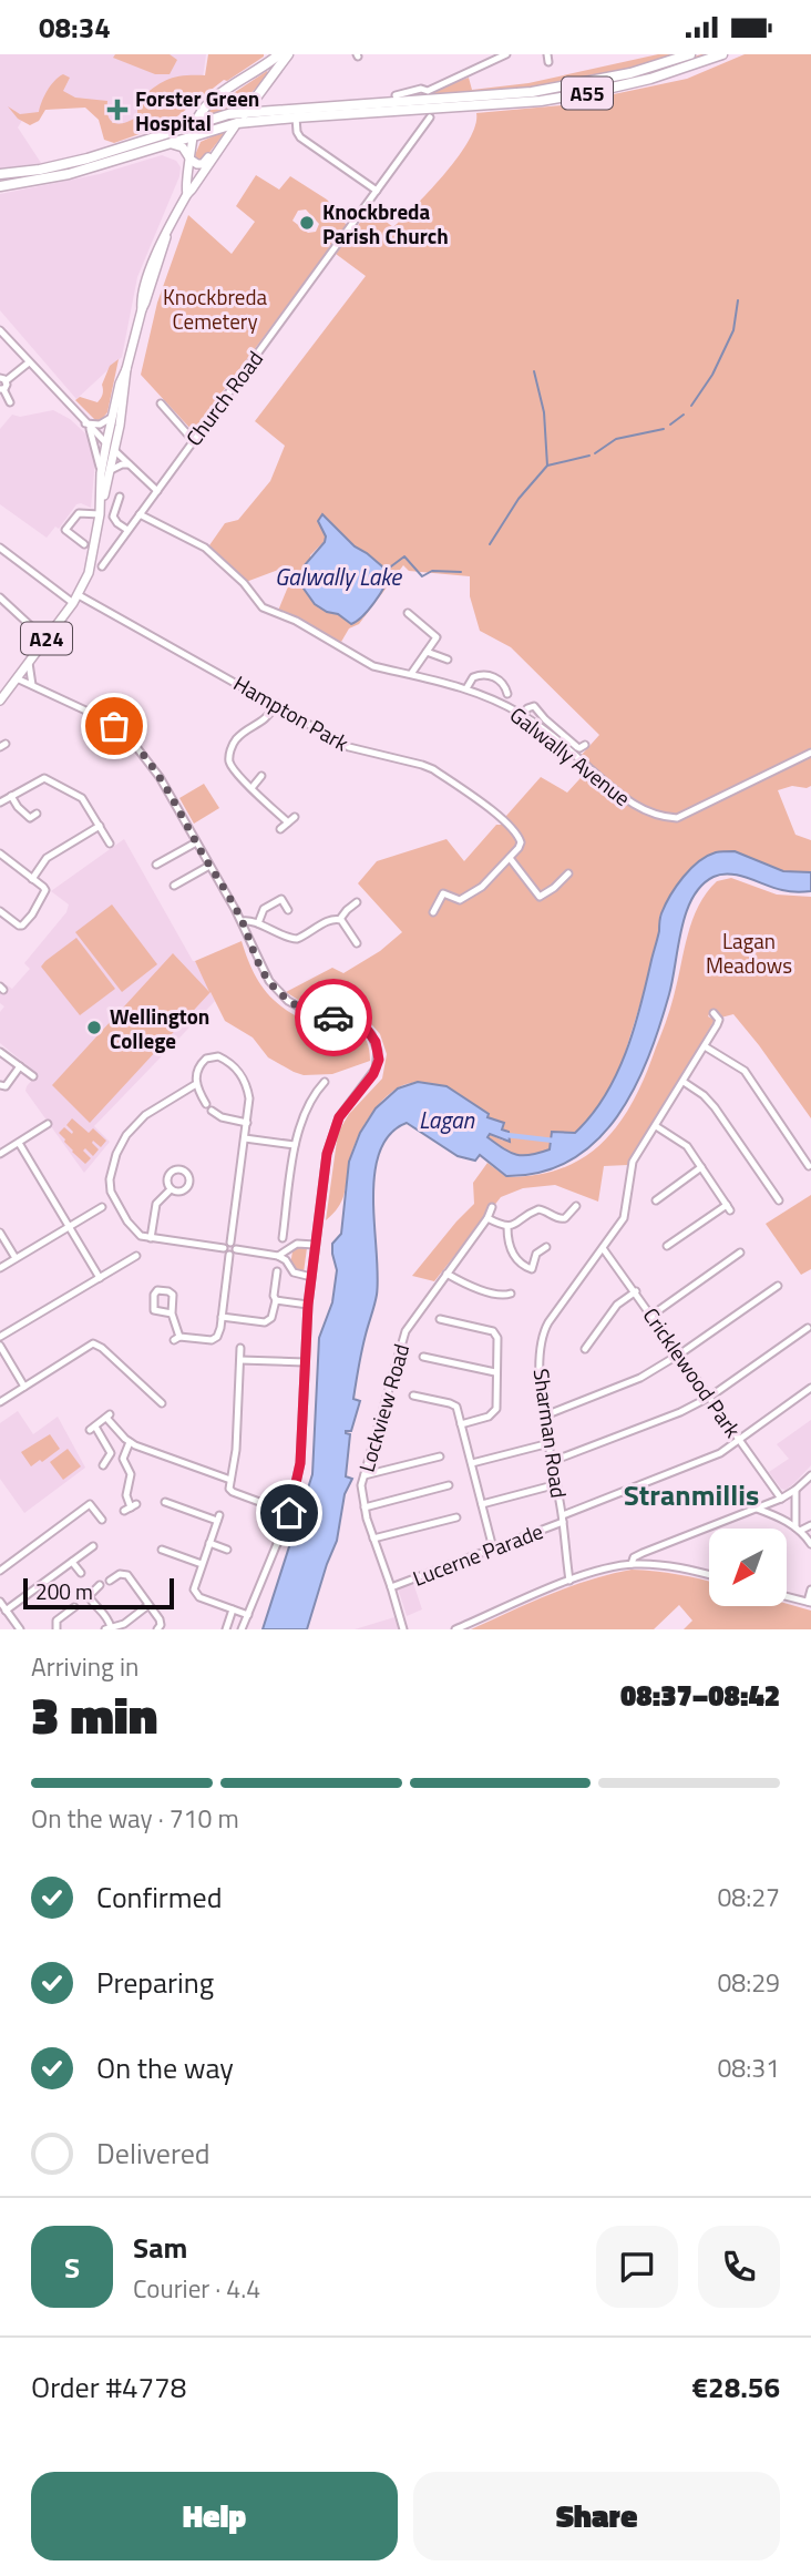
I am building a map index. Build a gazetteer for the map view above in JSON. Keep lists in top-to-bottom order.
{
  "streets": {
    "highway": ["A55", "A24"],
    "street": [
      "Church Road",
      "Hampton Park",
      "Galwally Avenue",
      "Cricklewood Park",
      "Lockview Road",
      "Sharman Road",
      "Lucerne Parade"
    ]
  },
  "crossings": [
    ["A55", "Church Road"],
    ["A55", "A24"],
    ["Church Road", "Galwally Avenue"],
    ["A24", "Hampton Park"],
    ["Cricklewood Park", "Sharman Road"],
    ["Cricklewood Park", "Lucerne Parade"],
    ["Lockview Road", "Lucerne Parade"],
    ["Sharman Road", "Lucerne Parade"]
  ],
  "districts": ["Stranmillis"],
  "water": ["Galwally Lake", "Lagan"],
  "parks": ["Knockbreda Cemetery", "Lagan Meadows"],
  "places": {
    "health": ["Forster Green Hospital"],
    "other": ["Knockbreda Parish Church", "Wellington College"]
  },
  "scale_bar": "200 m",
  "north": "bottom left",
  "page": {
    "status": "08:34",
    "scale": "200 m",
    "heading": ["3 min", "Arriving in", "08:37–08:42"],
    "panel": [
      "Sam",
      "Courier · 4.4",
      "Order #4778",
      "€28.56"
    ],
    "bar": "On the way · 710 m",
    "list": [
      ["Confirmed", "08:27"],
      ["Preparing", "08:29"],
      ["On the way", "08:31"],
      "Delivered"
    ],
    "round": "S",
    "buttons": ["Help", "Share"]
  }
}
